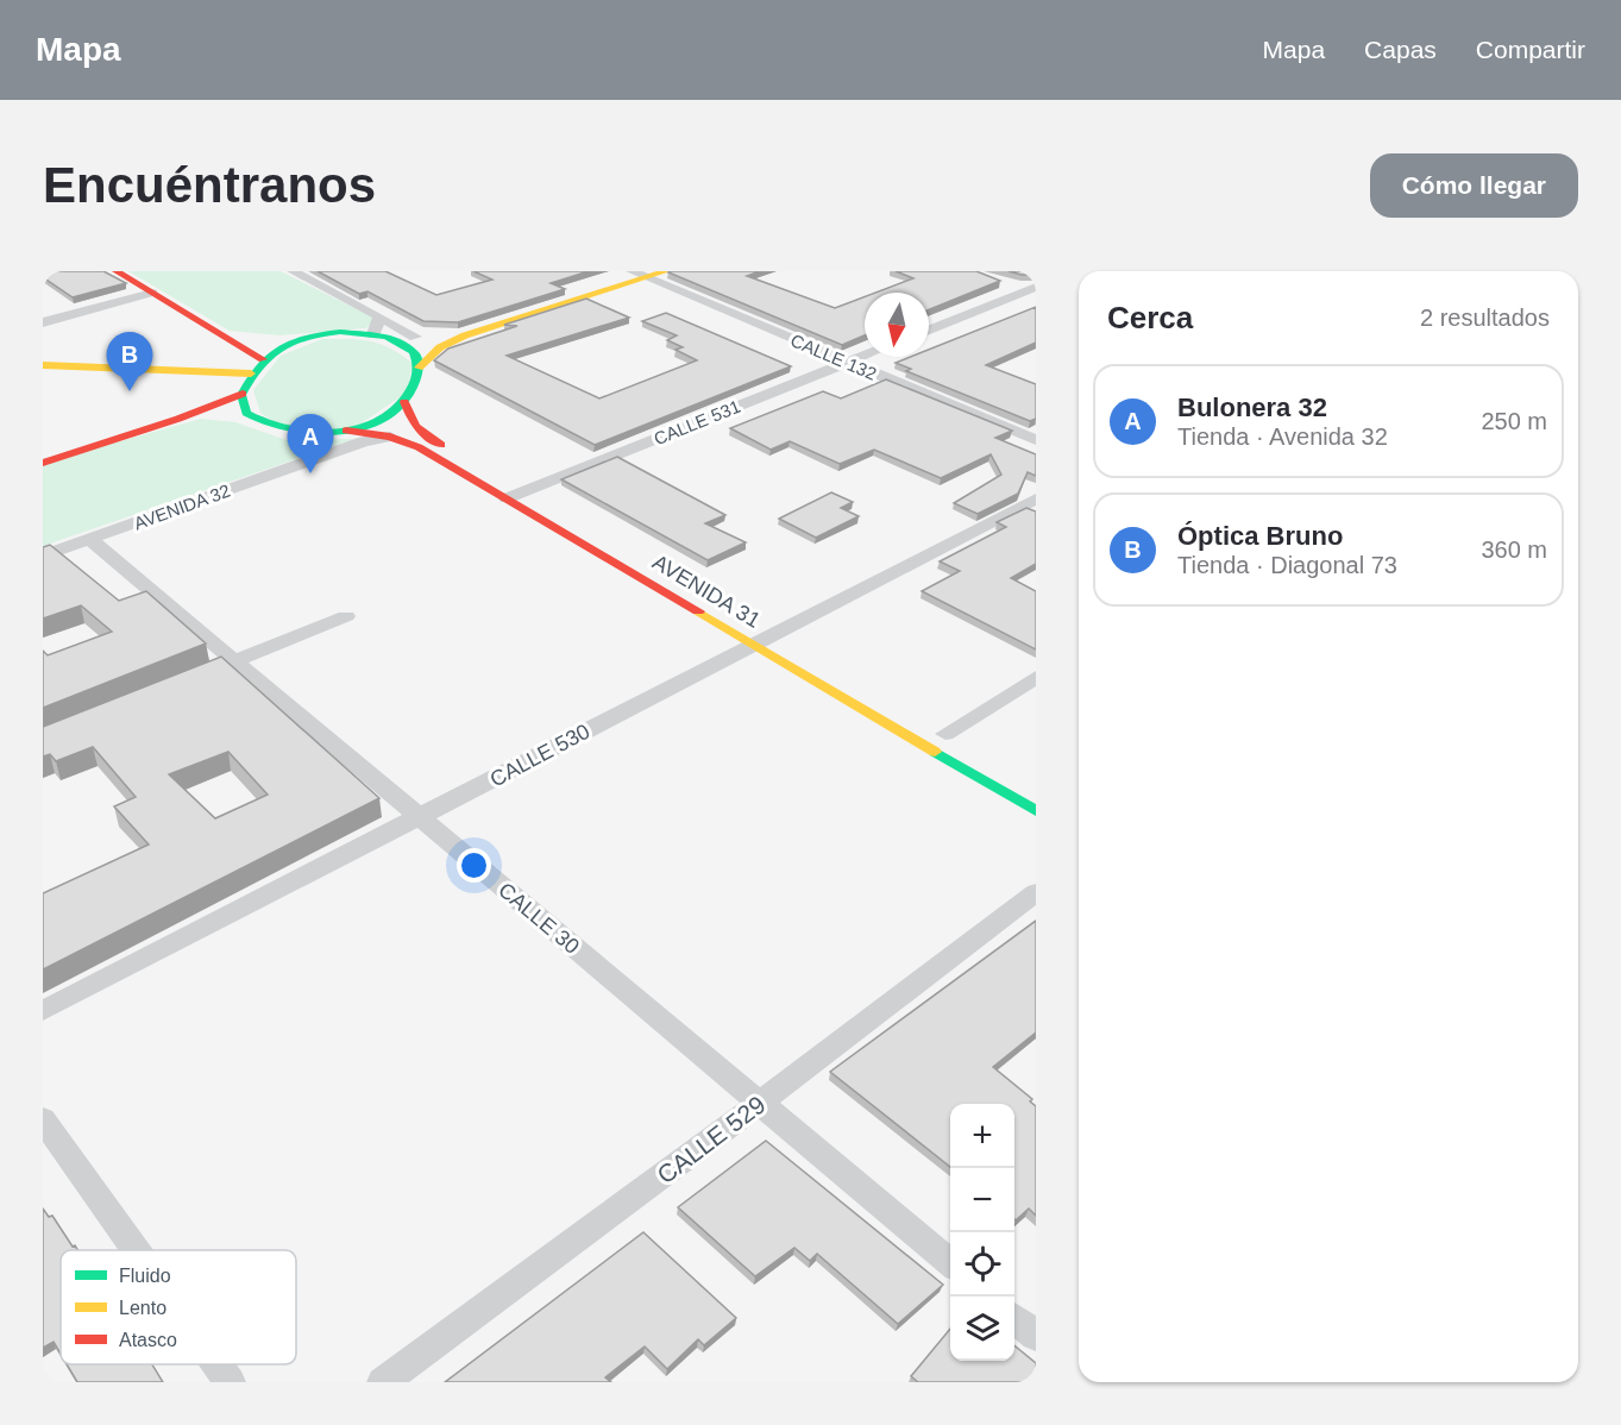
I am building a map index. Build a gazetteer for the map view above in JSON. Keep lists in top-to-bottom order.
{
  "streets": {
    "main road": ["AVENIDA 31"],
    "street": [
      "CALLE 132",
      "CALLE 531",
      "AVENIDA 32",
      "CALLE 530",
      "CALLE 30",
      "CALLE 529"
    ]
  },
  "crossings": [
    ["CALLE 132", "CALLE 531"],
    ["CALLE 531", "AVENIDA 31"],
    ["AVENIDA 32", "AVENIDA 31"],
    ["AVENIDA 32", "CALLE 30"],
    ["AVENIDA 31", "CALLE 530"],
    ["CALLE 530", "CALLE 30"],
    ["CALLE 30", "CALLE 529"]
  ],
  "legend": ["Fluido", "Lento", "Atasco"],
  "north": "bottom",
  "page": {
    "header": "Mapa",
    "nav": ["Mapa", "Capas", "Compartir"],
    "buttons": "Cómo llegar",
    "title": "Encuéntranos",
    "heading": ["Cerca", "2 resultados"],
    "pins": ["B", "A"],
    "list": [
      {
        "mark": "A",
        "name": "Bulonera 32",
        "note": "Tienda · Avenida 32",
        "value": "250 m"
      },
      {
        "mark": "B",
        "name": "Óptica Bruno",
        "note": "Tienda · Diagonal 73",
        "value": "360 m"
      }
    ],
    "map_buttons": ["+", "−"]
  }
}
